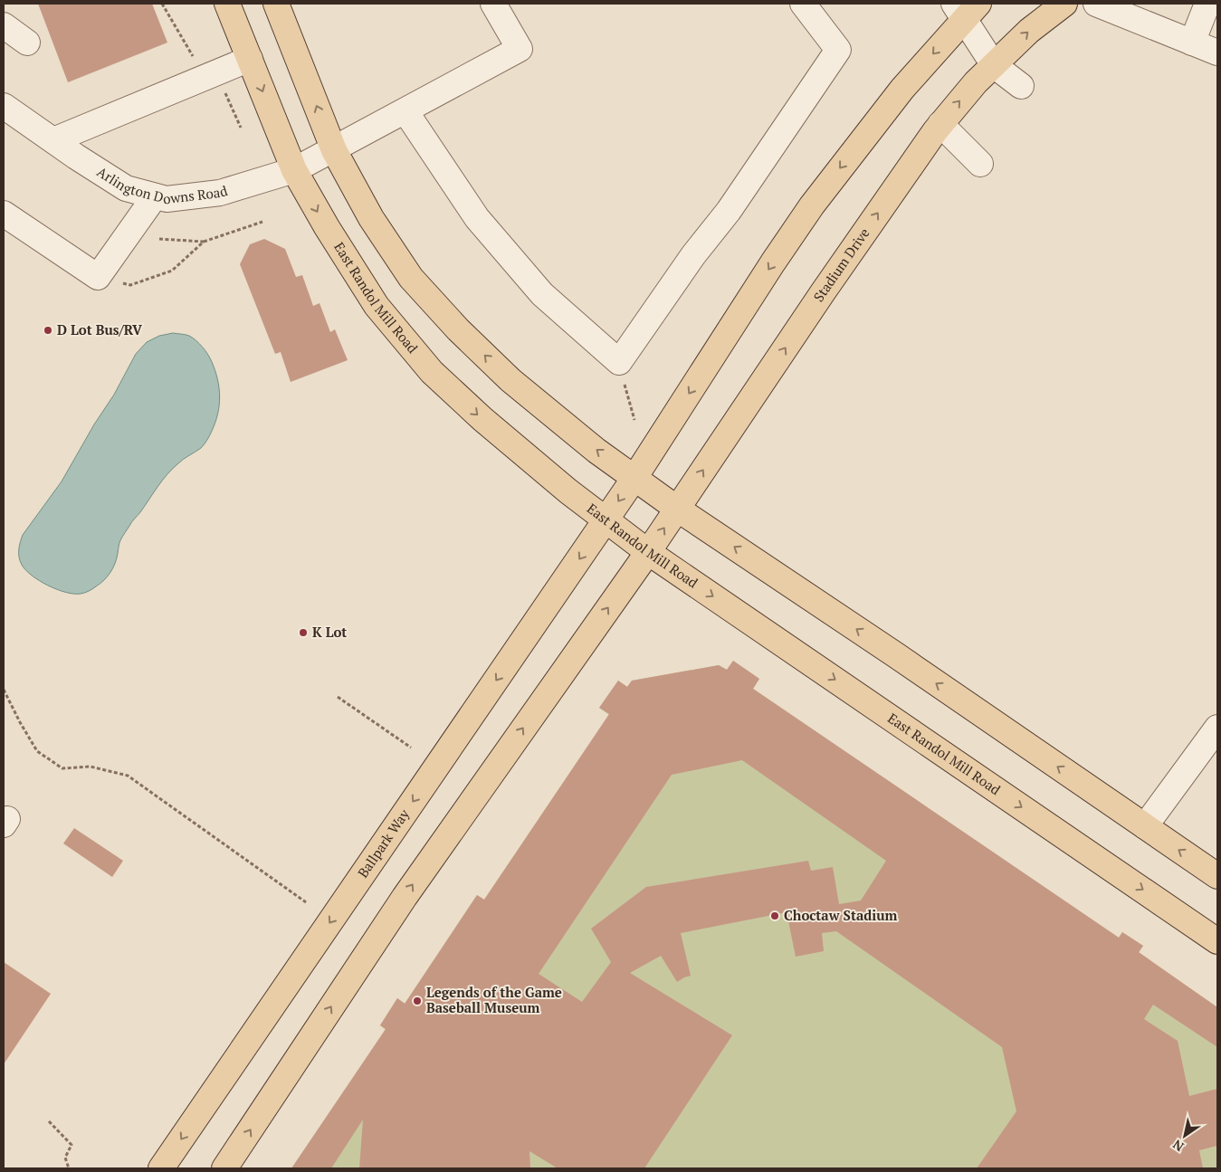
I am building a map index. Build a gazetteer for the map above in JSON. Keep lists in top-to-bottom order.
{
  "streets": {
    "main road": ["Stadium Drive", "East Randol Mill Road", "Ballpark Way"],
    "street": ["Arlington Downs Road"]
  },
  "crossings": [
    ["Arlington Downs Road", "East Randol Mill Road"],
    ["Stadium Drive", "East Randol Mill Road"],
    ["East Randol Mill Road", "Ballpark Way"]
  ],
  "places": [
    "D Lot Bus/RV",
    "K Lot",
    "Choctaw Stadium",
    "Legends of the Game Baseball Museum"
  ],
  "north": "bottom left"
}
